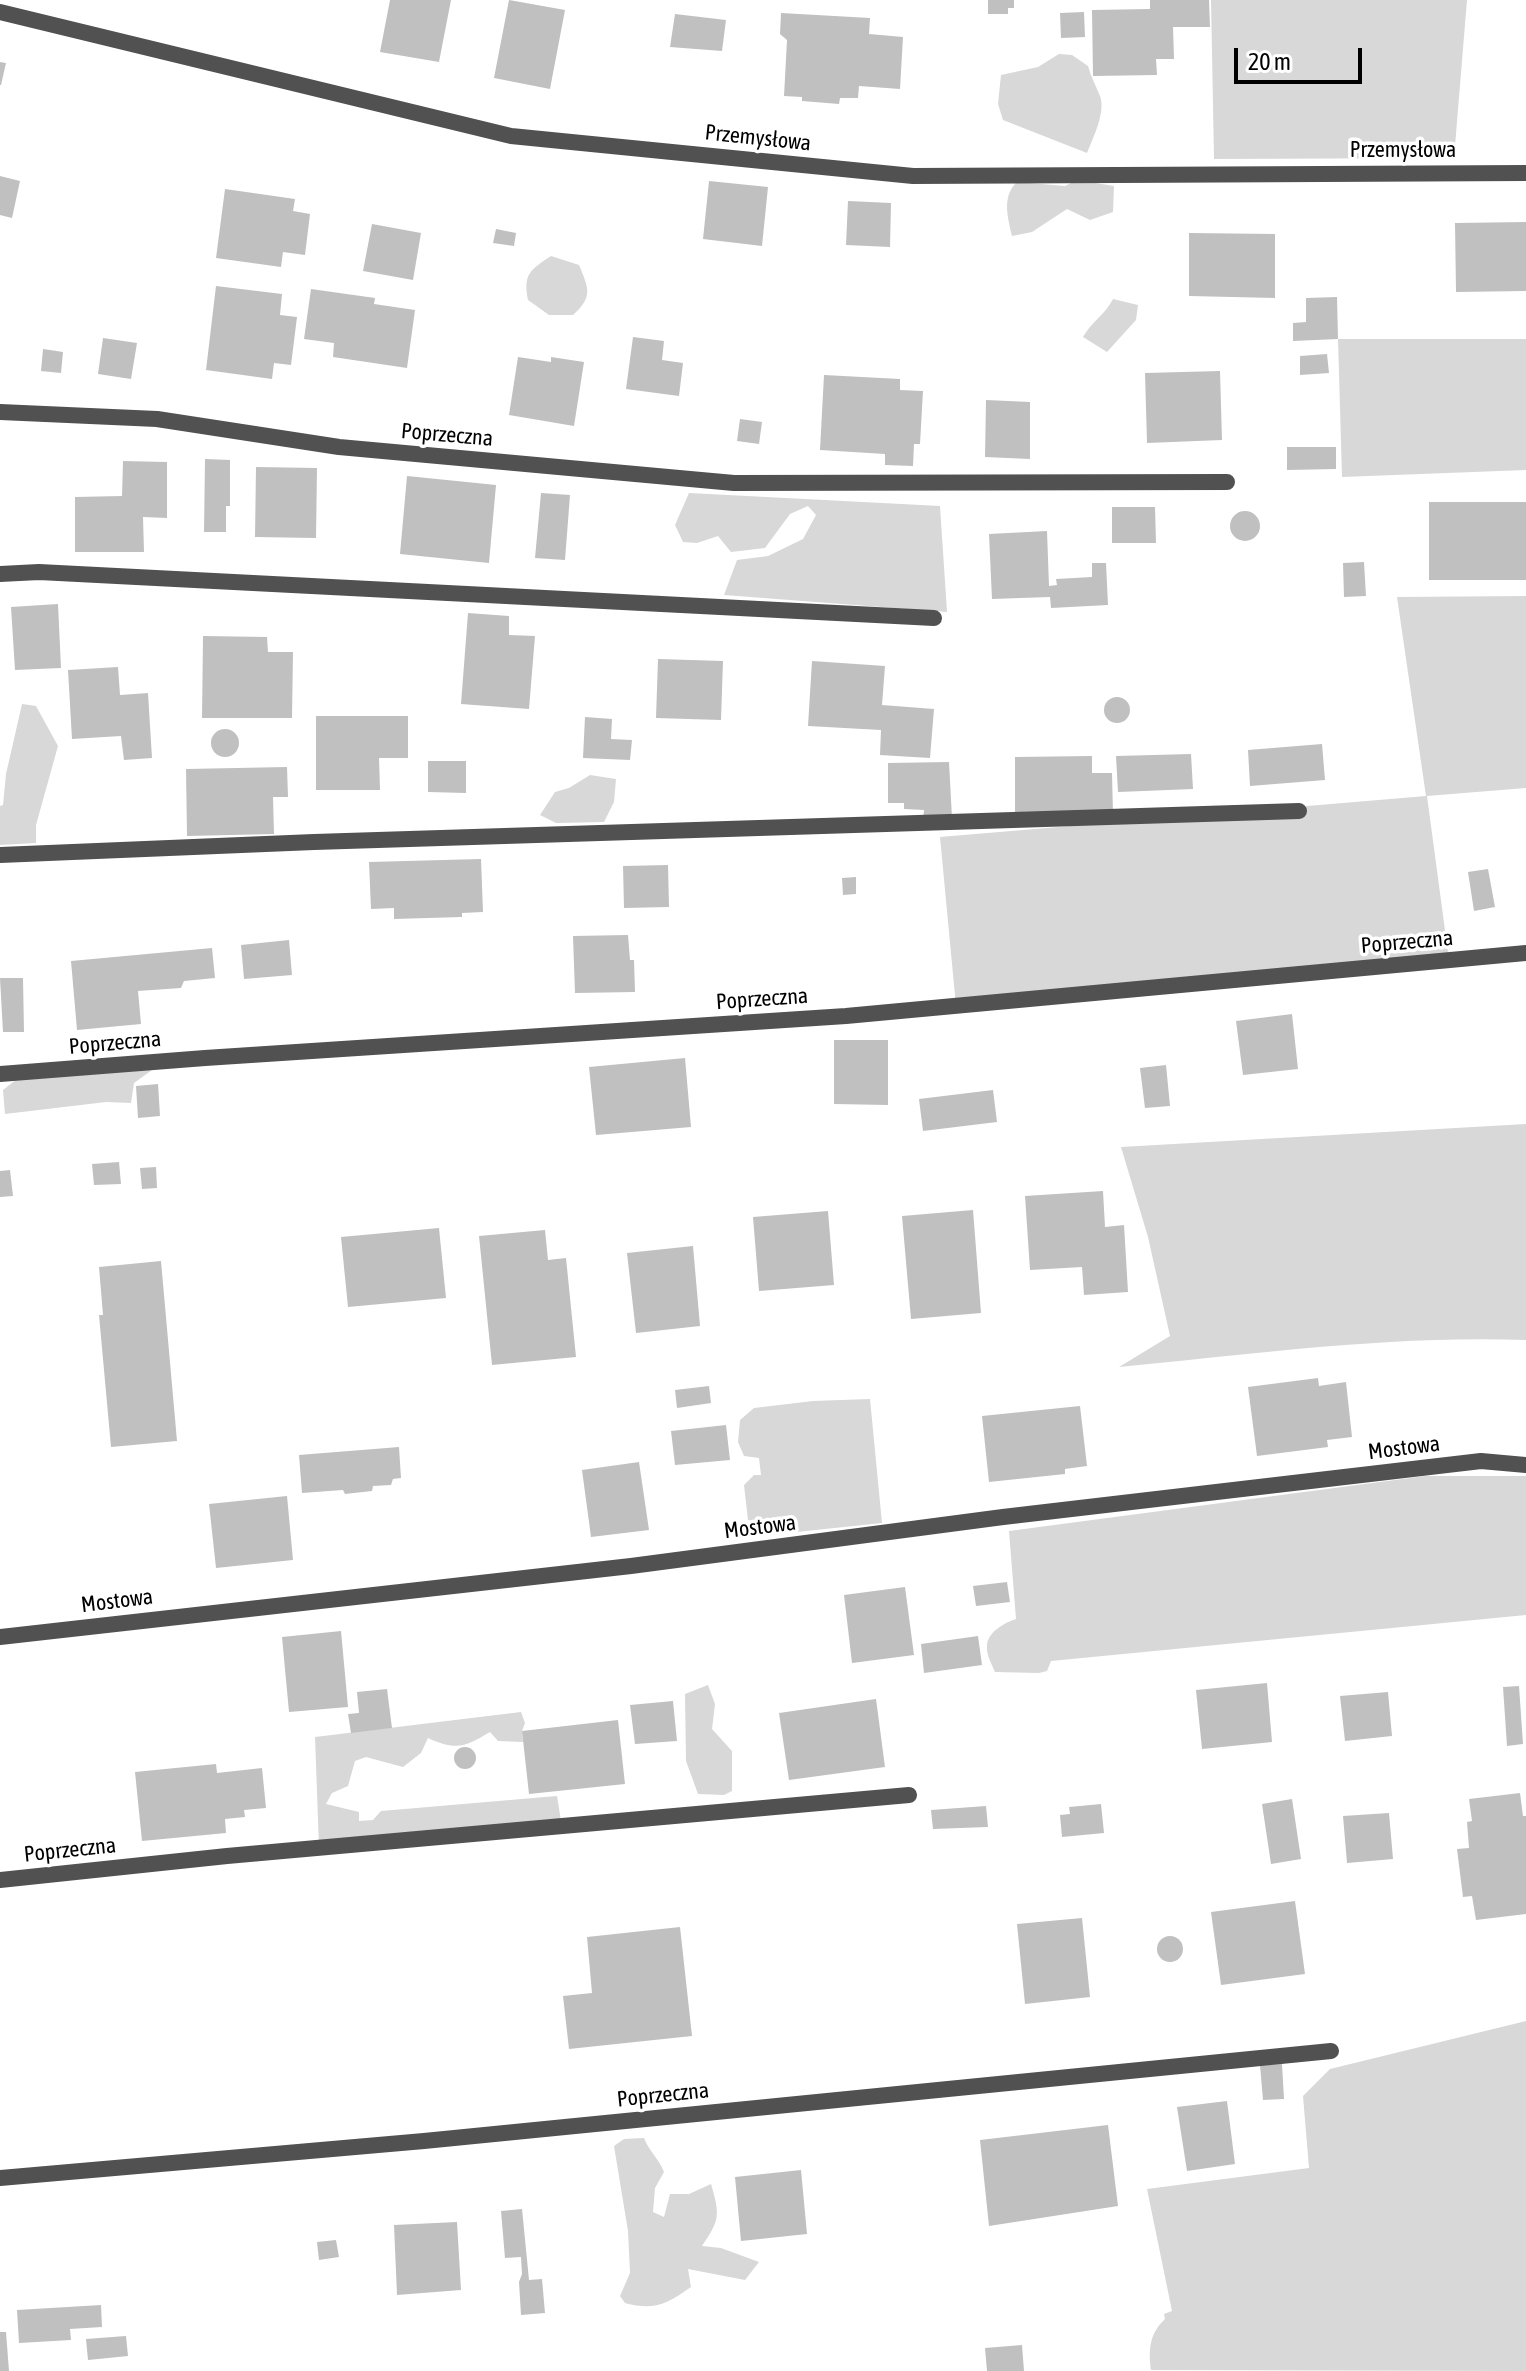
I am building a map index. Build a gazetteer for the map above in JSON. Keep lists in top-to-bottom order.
{
  "streets": {
    "street": ["Przemysłowa", "Poprzeczna", "Mostowa"]
  },
  "scale_bar": "20 m"
}
